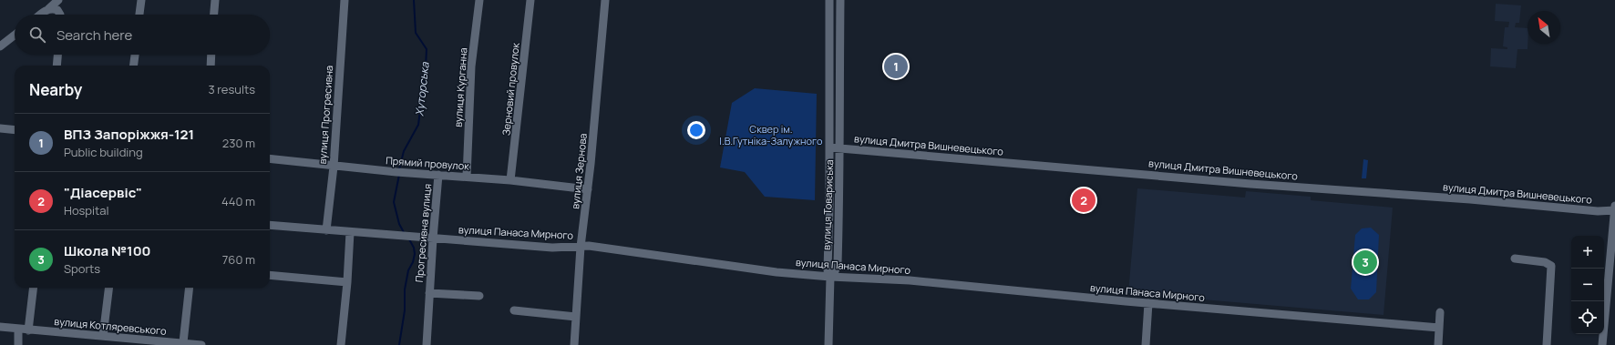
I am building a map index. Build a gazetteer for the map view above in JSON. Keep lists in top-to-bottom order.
{
  "streets": {
    "street": [
      "вулиця Курганна",
      "Зерновий провулок",
      "вулиця Прогресивна",
      "вулиця Дмитра Вишневецького",
      "Прямий провулок",
      "вулиця Зернова",
      "вулиця Товариська",
      "вулиця Панаса Мирного",
      "Прогресивна вулиця",
      "вулиця Котляревського"
    ]
  },
  "crossings": [
    ["вулиця Курганна", "Прямий провулок"],
    ["Зерновий провулок", "Прямий провулок"],
    ["вулиця Прогресивна", "Прямий провулок"],
    ["вулиця Прогресивна", "вулиця Панаса Мирного"],
    ["вулиця Дмитра Вишневецького", "вулиця Товариська"],
    ["Прямий провулок", "вулиця Зернова"],
    ["Прямий провулок", "Прогресивна вулиця"],
    ["вулиця Зернова", "вулиця Панаса Мирного"],
    ["вулиця Товариська", "вулиця Панаса Мирного"],
    ["вулиця Панаса Мирного", "Прогресивна вулиця"]
  ],
  "water": ["Хуторська"],
  "parks": ["Сквер ім. І.В.Гутніка-Залужного"],
  "north": "top left",
  "page": {
    "search": "Search here",
    "pins": ["1", "2", "3"],
    "heading": ["Nearby", "3 results"],
    "list": [
      {
        "mark": "1",
        "name": "ВПЗ Запоріжжя-121",
        "note": "Public building",
        "value": "230 m"
      },
      {
        "mark": "2",
        "name": "\"Діасервіс\"",
        "note": "Hospital",
        "value": "440 m"
      },
      {
        "mark": "3",
        "name": "Школа №100",
        "note": "Sports",
        "value": "760 m"
      }
    ],
    "map_buttons": ["+", "−"]
  }
}
